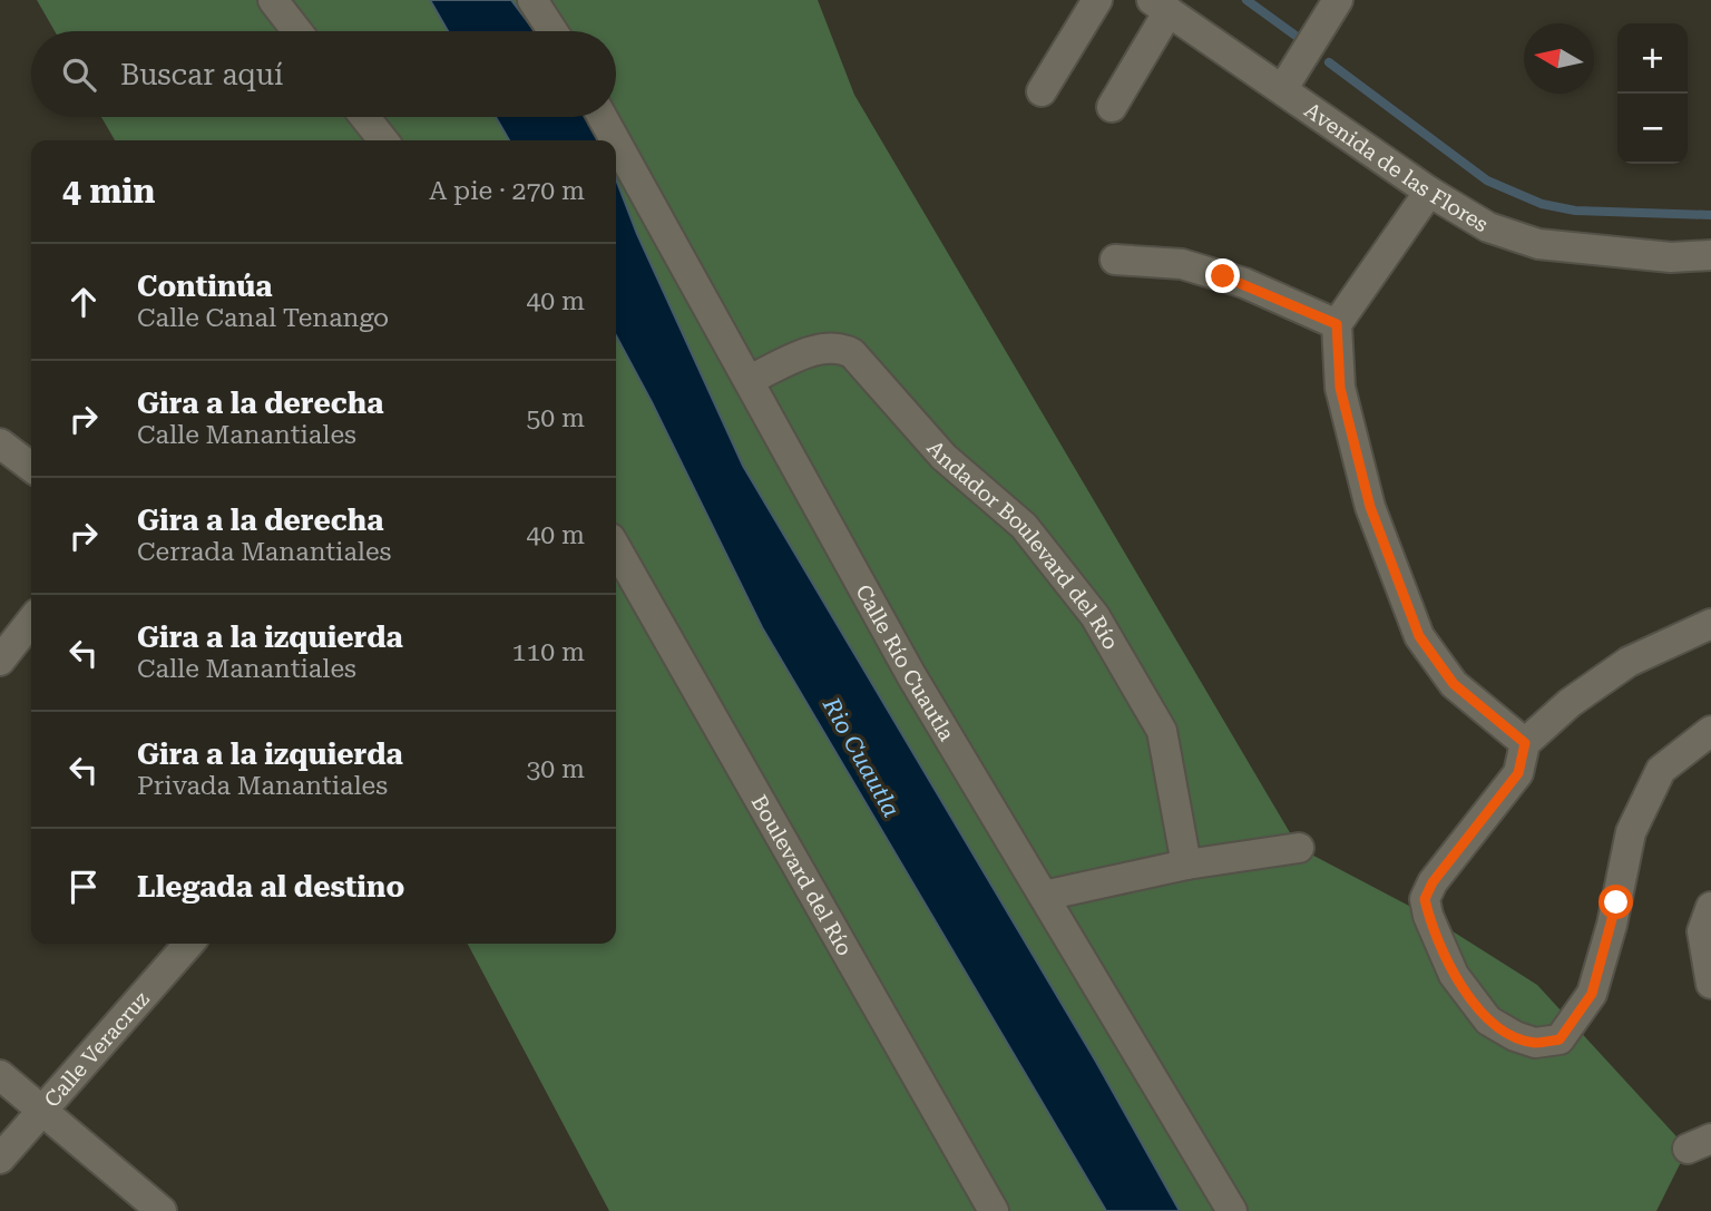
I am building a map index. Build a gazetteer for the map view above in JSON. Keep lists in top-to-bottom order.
{
  "streets": {
    "street": [
      "Avenida de las Flores",
      "Andador Boulevard del Río",
      "Calle Río Cuautla",
      "Boulevard del Río",
      "Calle Veracruz"
    ]
  },
  "crossings": [
    ["Andador Boulevard del Río", "Calle Río Cuautla"]
  ],
  "water": ["Rio Cuautla"],
  "north": "left",
  "page": {
    "map_buttons": ["+", "−"],
    "search": "Buscar aquí",
    "heading": ["4 min", "A pie · 270 m"],
    "list": [
      ["Continúa", "Calle Canal Tenango", "40 m"],
      ["Gira a la derecha", "Calle Manantiales", "50 m"],
      ["Gira a la derecha", "Cerrada Manantiales", "40 m"],
      ["Gira a la izquierda", "Calle Manantiales", "110 m"],
      ["Gira a la izquierda", "Privada Manantiales", "30 m"],
      "Llegada al destino"
    ]
  }
}
